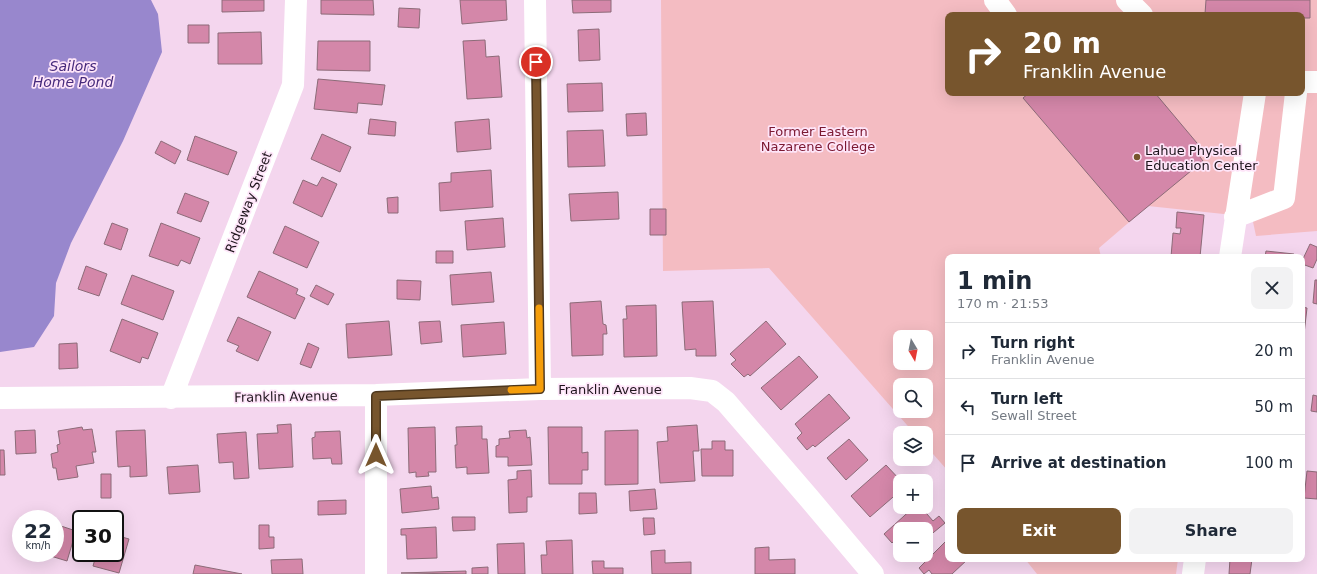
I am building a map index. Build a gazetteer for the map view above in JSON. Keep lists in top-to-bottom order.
{
  "streets": {
    "street": ["Ridgeway Street", "Franklin Avenue"]
  },
  "crossings": [
    ["Ridgeway Street", "Franklin Avenue"]
  ],
  "water": ["Sailors Home Pond"],
  "parks": ["Former Eastern Nazarene College"],
  "places": ["Lahue Physical Education Center"],
  "north": "bottom",
  "page": {
    "turn": ["20 m", "Franklin Avenue"],
    "heading": ["1 min", "170 m · 21:53"],
    "list": [
      {
        "name": "Turn right",
        "note": "Franklin Avenue",
        "value": "20 m"
      },
      {
        "name": "Turn left",
        "note": "Sewall Street",
        "value": "50 m"
      },
      {
        "name": "Arrive at destination",
        "value": "100 m"
      }
    ],
    "map_buttons": ["+", "−"],
    "buttons": ["Exit", "Share"],
    "speed": "22 km/h",
    "limit": "30"
  }
}
